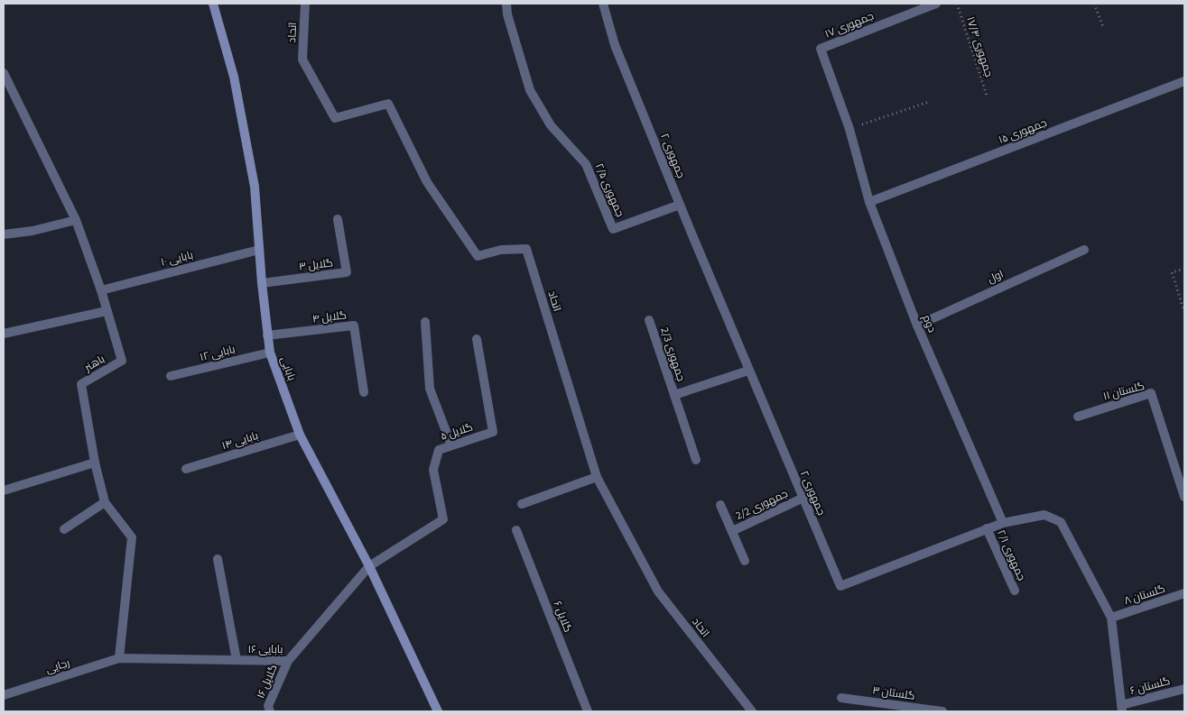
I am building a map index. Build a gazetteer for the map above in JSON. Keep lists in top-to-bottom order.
{
  "streets": {
    "main road": ["بابایی"],
    "street": [
      "جمهوری ۱۷",
      "اتحاد",
      "جمهوری ۱۵",
      "جمهوری ۲",
      "جمهوری ۲/۵",
      "بابایی ۱۰",
      "گلایل ۳",
      "اول",
      "گلایل ۴",
      "دوم",
      "بابایی ۱۲",
      "جمهوری 2/3",
      "باهنر",
      "گلستان ۱۱",
      "گلایل ۵",
      "بابایی ۱۴",
      "جمهوری 2/2",
      "جمهوری ۲/۱",
      "گلستان ۸",
      "گلایل ۶",
      "بابایی ۱۶",
      "رجایی",
      "گلایل ۱۶",
      "گلستان ۶",
      "گلستان ۳"
    ],
    "path": ["جمهوری ۱۷/۴"]
  },
  "crossings": [
    ["جمهوری ۱۷", "دوم"],
    ["جمهوری ۱۵", "دوم"],
    ["جمهوری ۲", "جمهوری ۲/۵"],
    ["جمهوری ۲", "دوم"],
    ["جمهوری ۲", "جمهوری 2/3"],
    ["جمهوری ۲", "جمهوری 2/2"],
    ["جمهوری ۲", "جمهوری ۲/۱"],
    ["جمهوری ۲", "گلستان ۸"],
    ["جمهوری ۲", "گلستان ۶"],
    ["بابایی ۱۰", "باهنر"],
    ["بابایی ۱۰", "بابایی"],
    ["گلایل ۳", "بابایی"],
    ["اول", "دوم"],
    ["گلایل ۴", "بابایی"],
    ["بابایی ۱۲", "بابایی"],
    ["باهنر", "بابایی ۱۶"],
    ["باهنر", "رجایی"],
    ["بابایی", "گلایل ۵"],
    ["بابایی", "بابایی ۱۴"],
    ["بابایی", "بابایی ۱۶"],
    ["گلایل ۵", "بابایی ۱۶"],
    ["بابایی ۱۶", "رجایی"],
    ["بابایی ۱۶", "گلایل ۱۶"]
  ]
}
